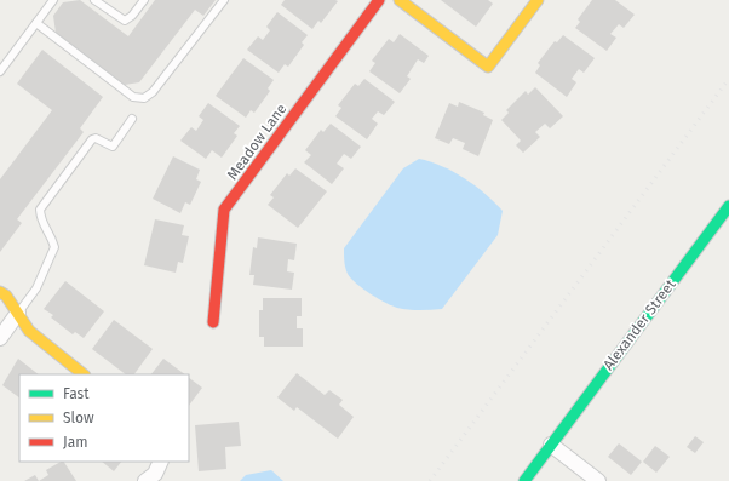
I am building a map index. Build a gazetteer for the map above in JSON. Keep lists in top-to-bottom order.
{
  "streets": {
    "street": ["Meadow Lane", "Alexander Street"]
  },
  "legend": ["Fast", "Slow", "Jam"]
}
